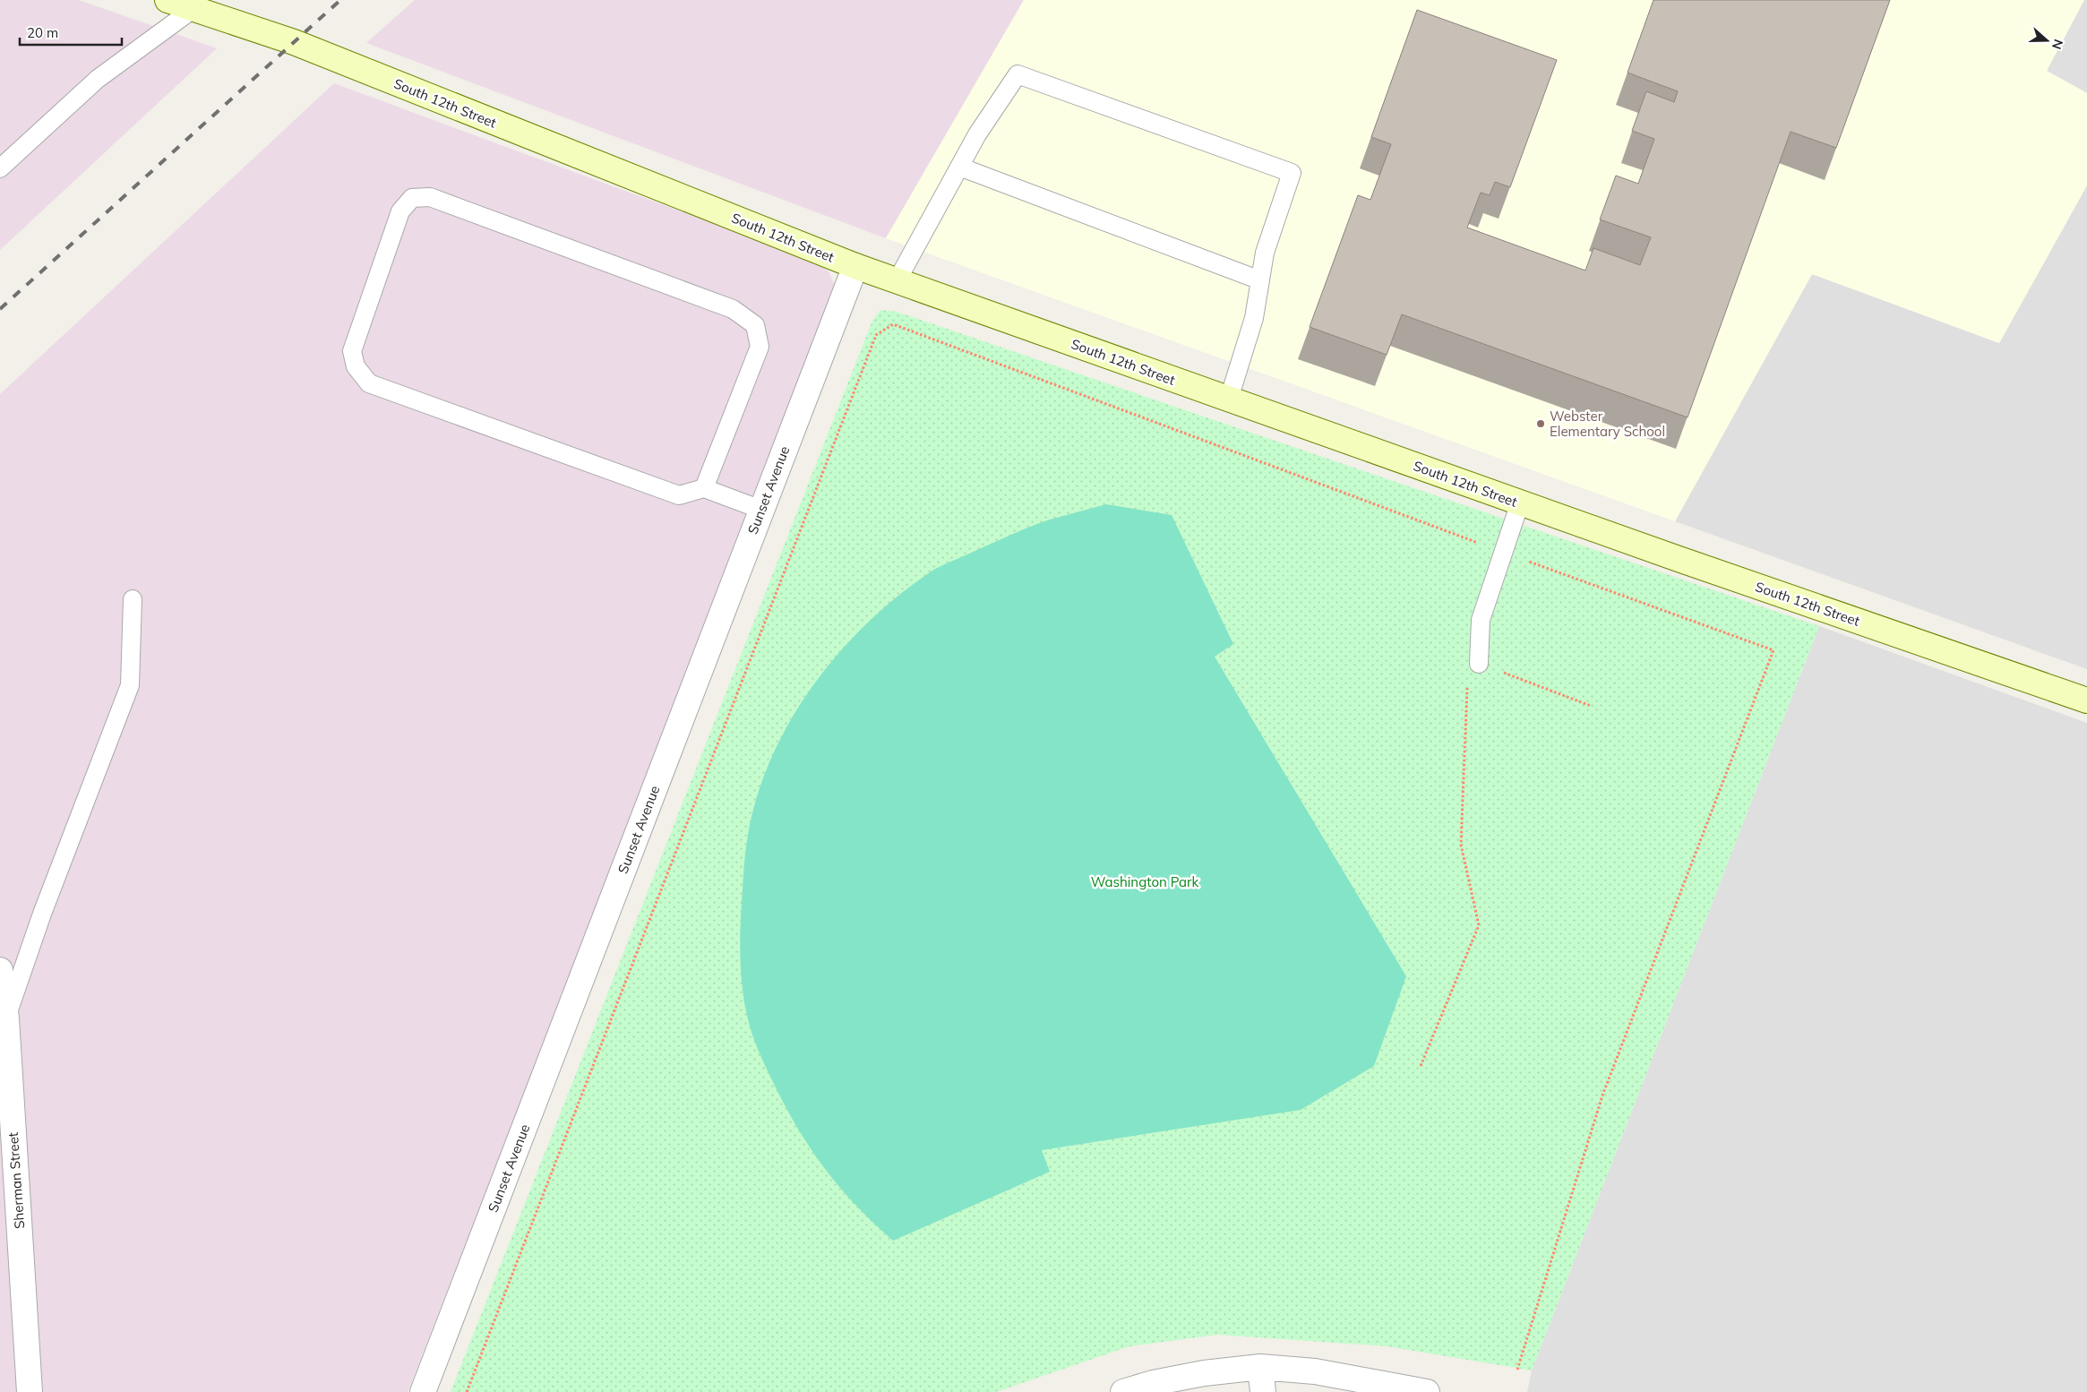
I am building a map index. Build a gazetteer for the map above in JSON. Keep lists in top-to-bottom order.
{
  "streets": {
    "street": ["South 12th Street", "Sunset Avenue", "Sherman Street"]
  },
  "crossings": [
    ["South 12th Street", "Sunset Avenue"]
  ],
  "parks": ["Washington Park"],
  "places": ["Webster Elementary School"],
  "scale_bar": "20 m",
  "north": "right"
}
